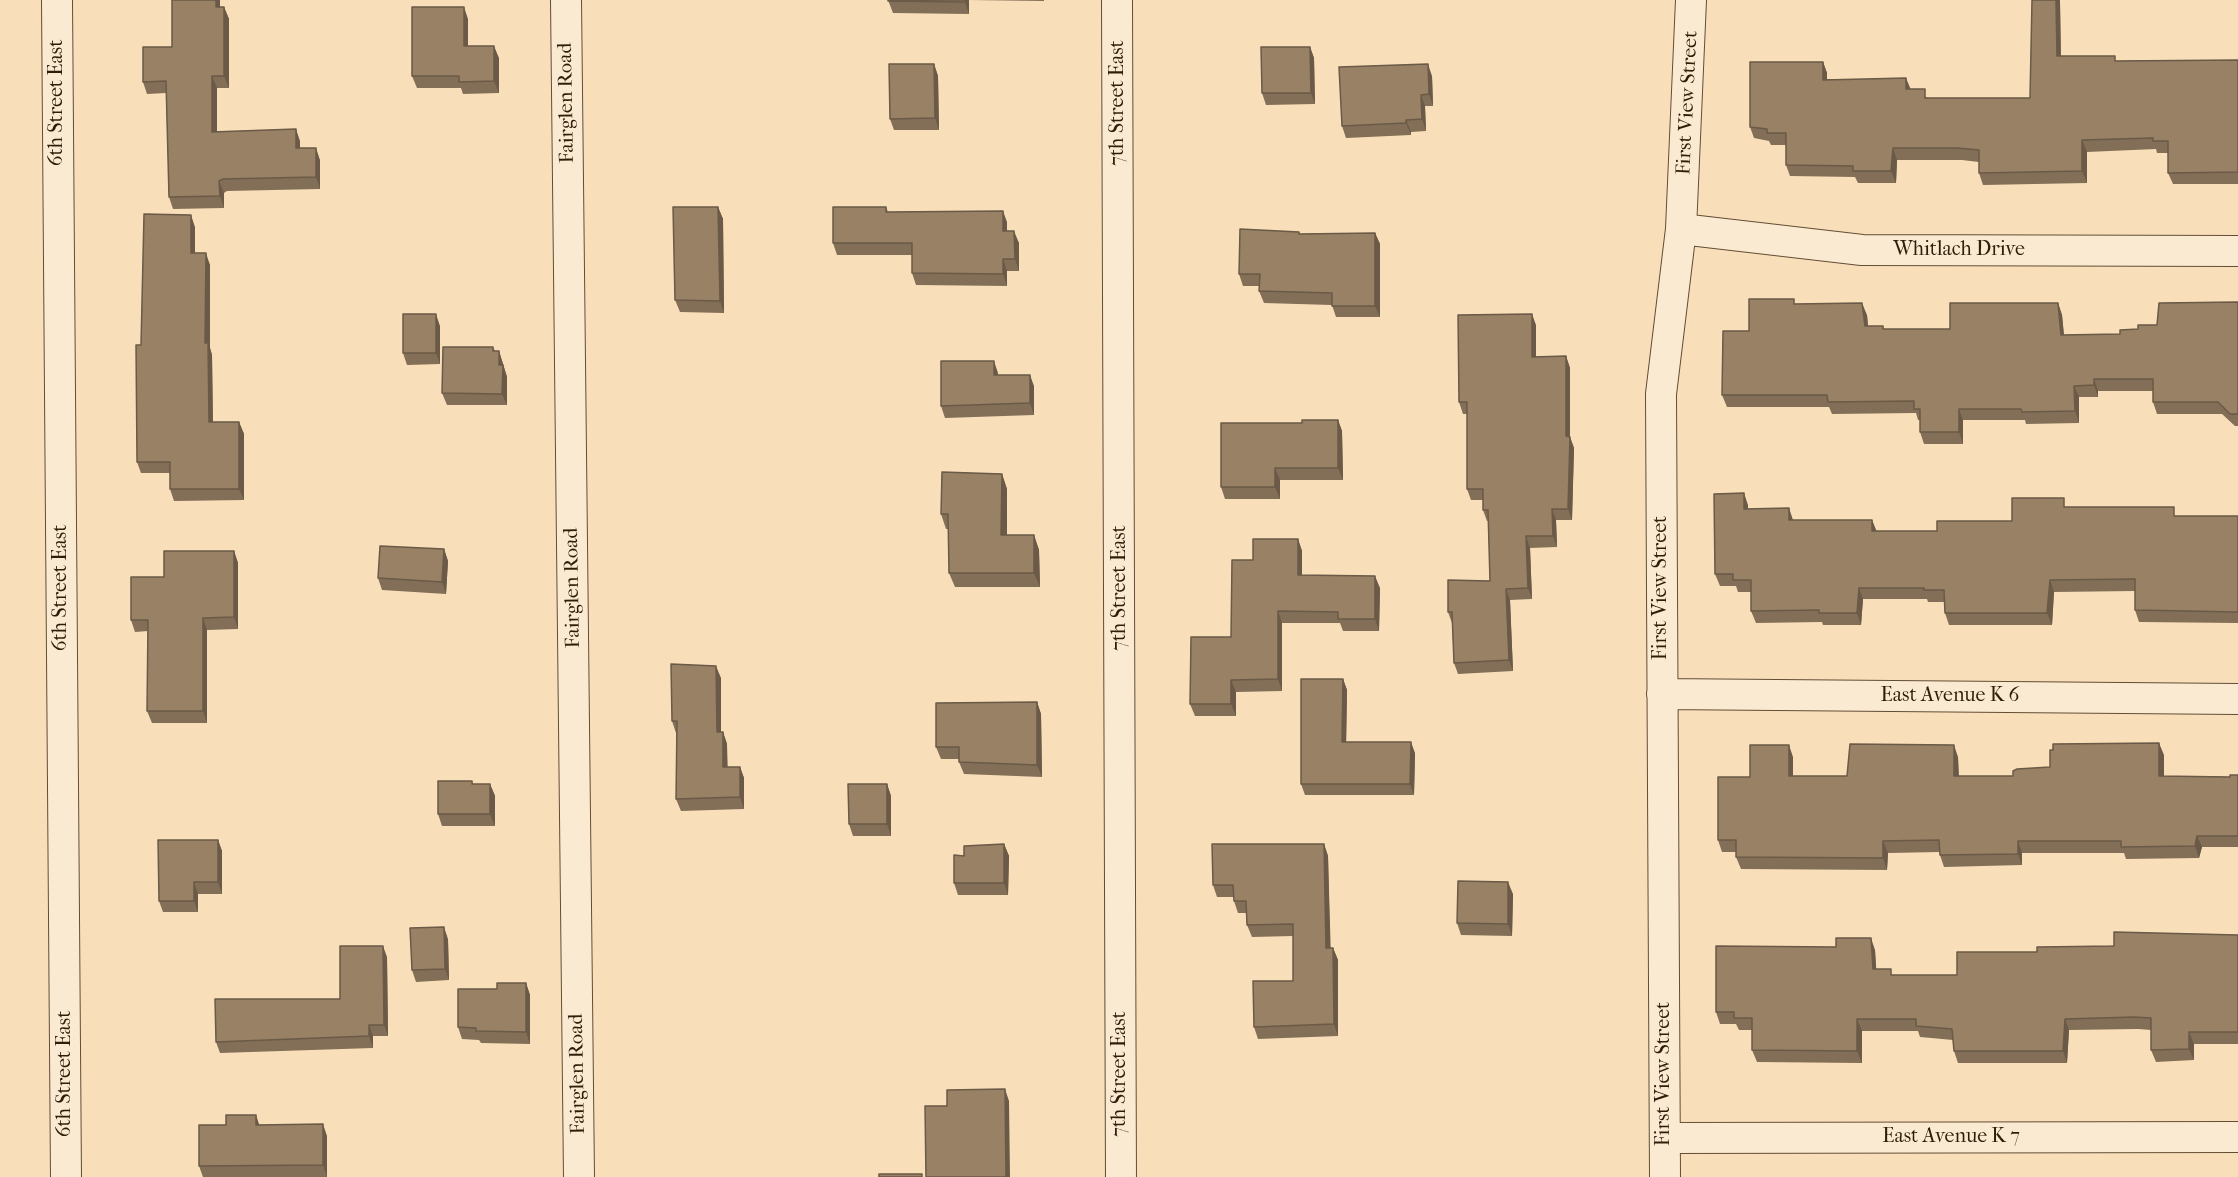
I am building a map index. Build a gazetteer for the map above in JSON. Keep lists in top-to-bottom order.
{
  "streets": {
    "street": [
      "6th Street East",
      "Fairglen Road",
      "7th Street East",
      "First View Street",
      "Whitlach Drive",
      "East Avenue K 6",
      "East Avenue K 7"
    ]
  },
  "crossings": [
    ["First View Street", "Whitlach Drive"],
    ["First View Street", "East Avenue K 6"],
    ["First View Street", "East Avenue K 7"]
  ]
}
